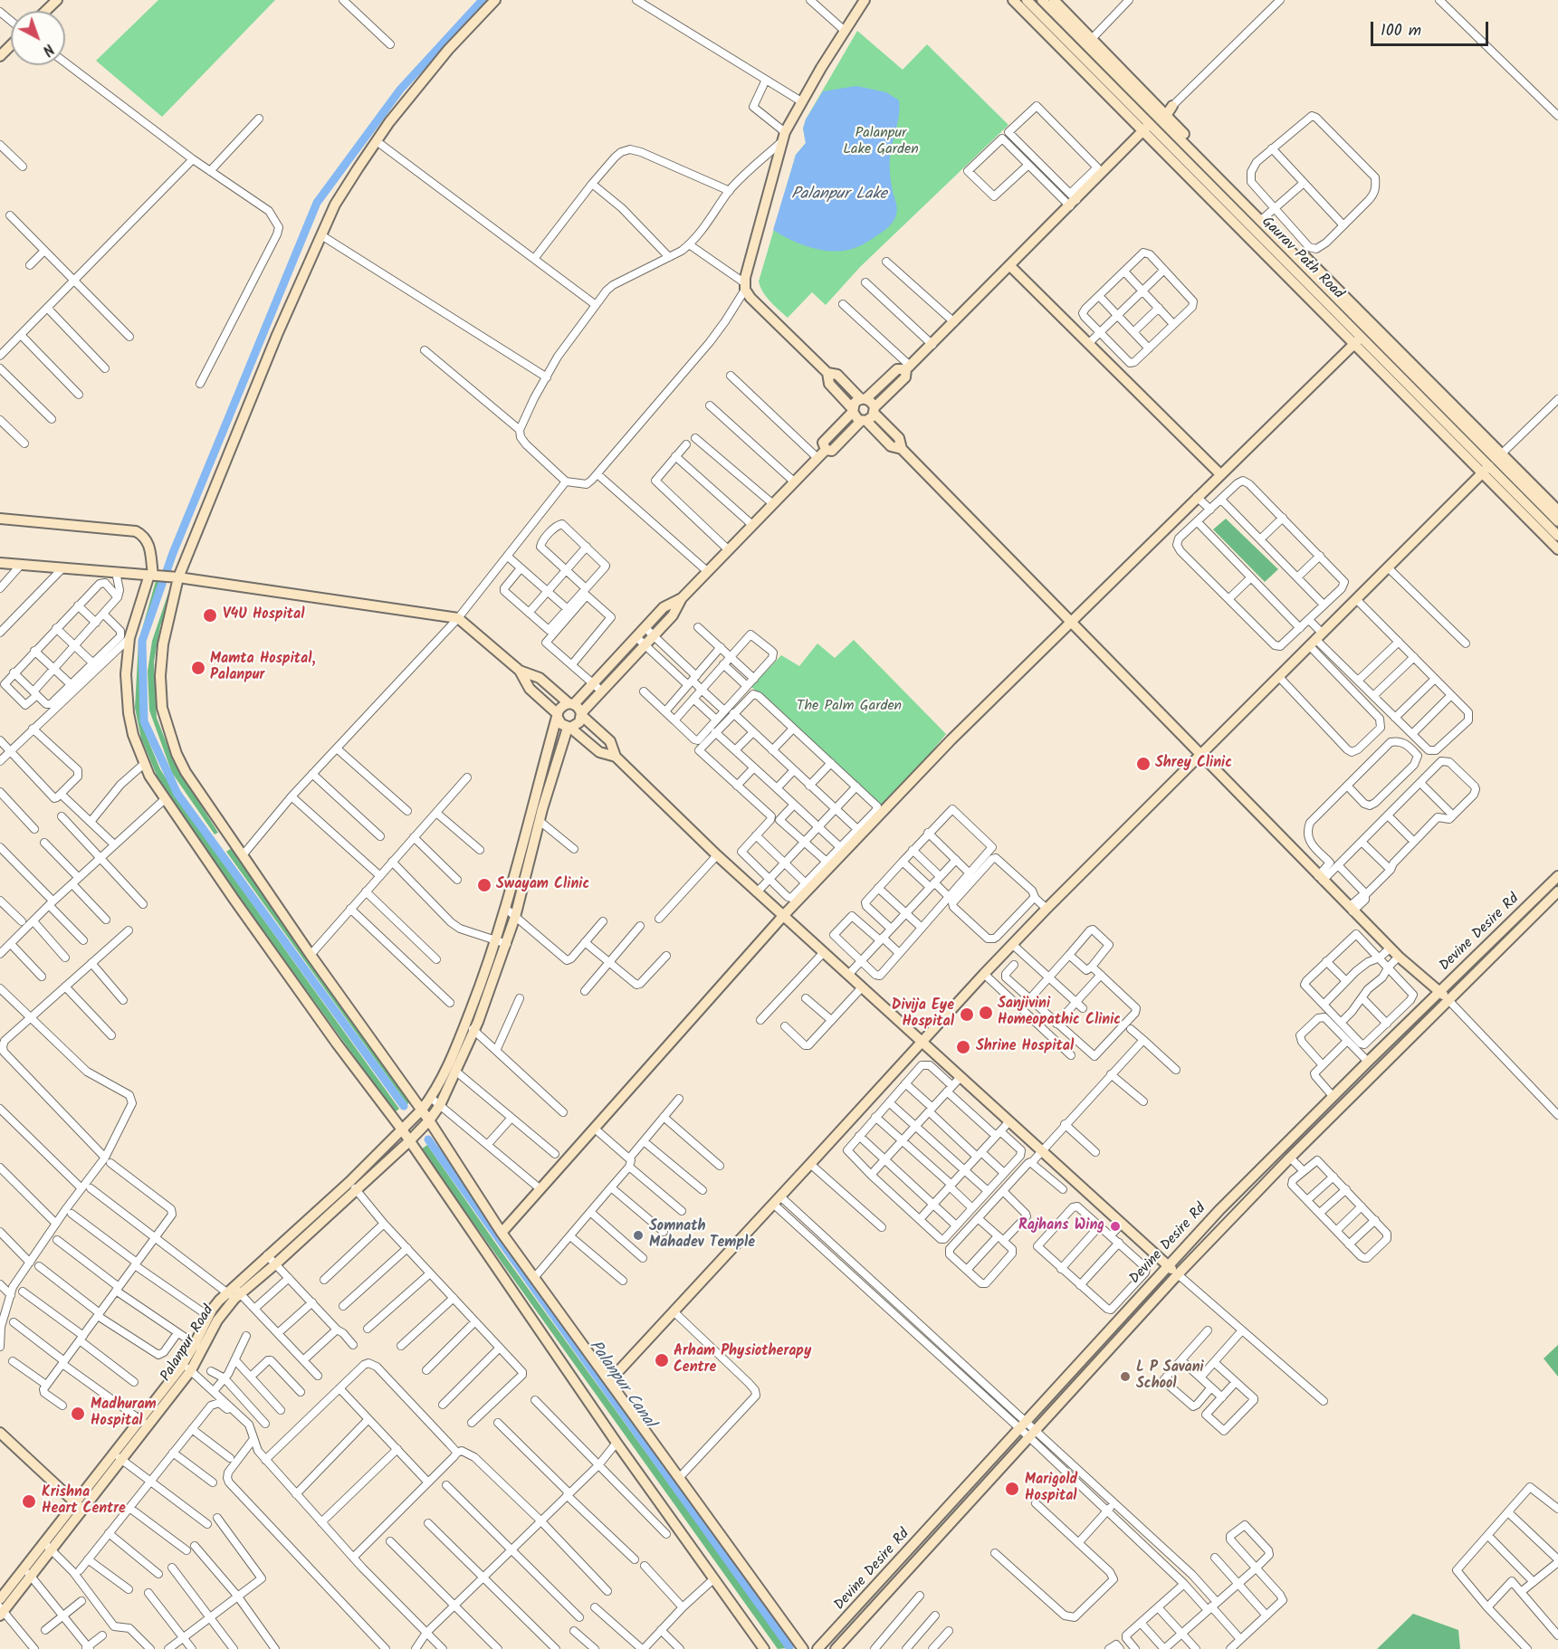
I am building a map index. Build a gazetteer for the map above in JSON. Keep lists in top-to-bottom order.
{
  "streets": {
    "street": ["Gaurav Path Road", "Devine Desire Rd", "Palanpur Road"]
  },
  "water": ["Palanpur Lake", "Palanpur Canal"],
  "parks": ["Palanpur Lake Garden", "The Palm Garden"],
  "places": [
    "V4U Hospital",
    "Mamta Hospital, Palanpur",
    "Shrey Clinic",
    "Swayam Clinic",
    "Sanjivini Homeopathic Clinic",
    "Divija Eye Hospital",
    "Shrine Hospital",
    "Rajhans Wing",
    "Somnath Mahadev Temple",
    "Arham Physiotherapy Centre",
    "L P Savani School",
    "Madhuram Hospital",
    "Marigold Hospital",
    "Krishna Heart Centre"
  ],
  "scale_bar": "100 m",
  "north": "bottom right"
}
